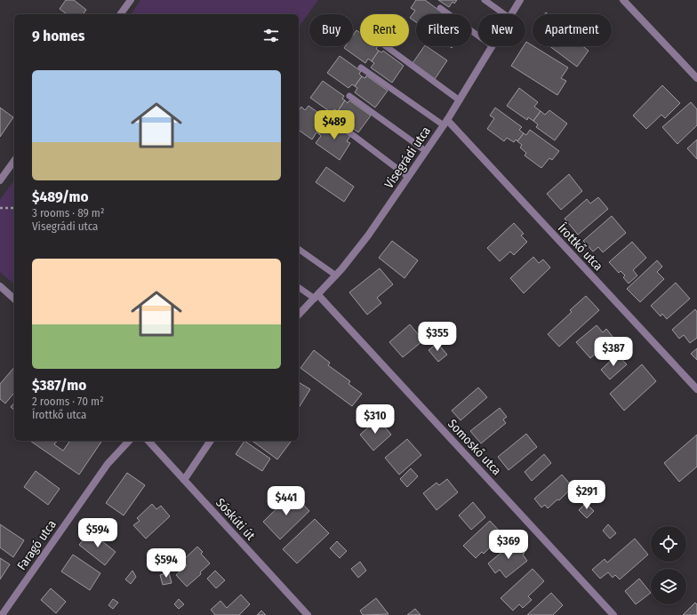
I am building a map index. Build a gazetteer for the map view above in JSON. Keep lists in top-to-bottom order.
{
  "streets": {
    "street": [
      "Visegrádi utca",
      "Írottkő utca",
      "Somoskő utca",
      "Sóskúti út",
      "Faragó utca"
    ]
  },
  "crossings": [
    ["Visegrádi utca", "Írottkő utca"],
    ["Visegrádi utca", "Somoskő utca"]
  ],
  "page": {
    "chip": [
      "Buy",
      "Rent",
      "Filters",
      "New",
      "Apartment"
    ],
    "heading": "9 homes",
    "list": [
      {
        "name": "$489/mo",
        "note": "3 rooms · 89 m² · Visegrádi utca"
      },
      {
        "name": "$387/mo",
        "note": "2 rooms · 70 m² · Írottkő utca"
      }
    ],
    "price": [
      "$489",
      "$355",
      "$387",
      "$310",
      "$291",
      "$441",
      "$594",
      "$369",
      "$594"
    ]
  }
}
